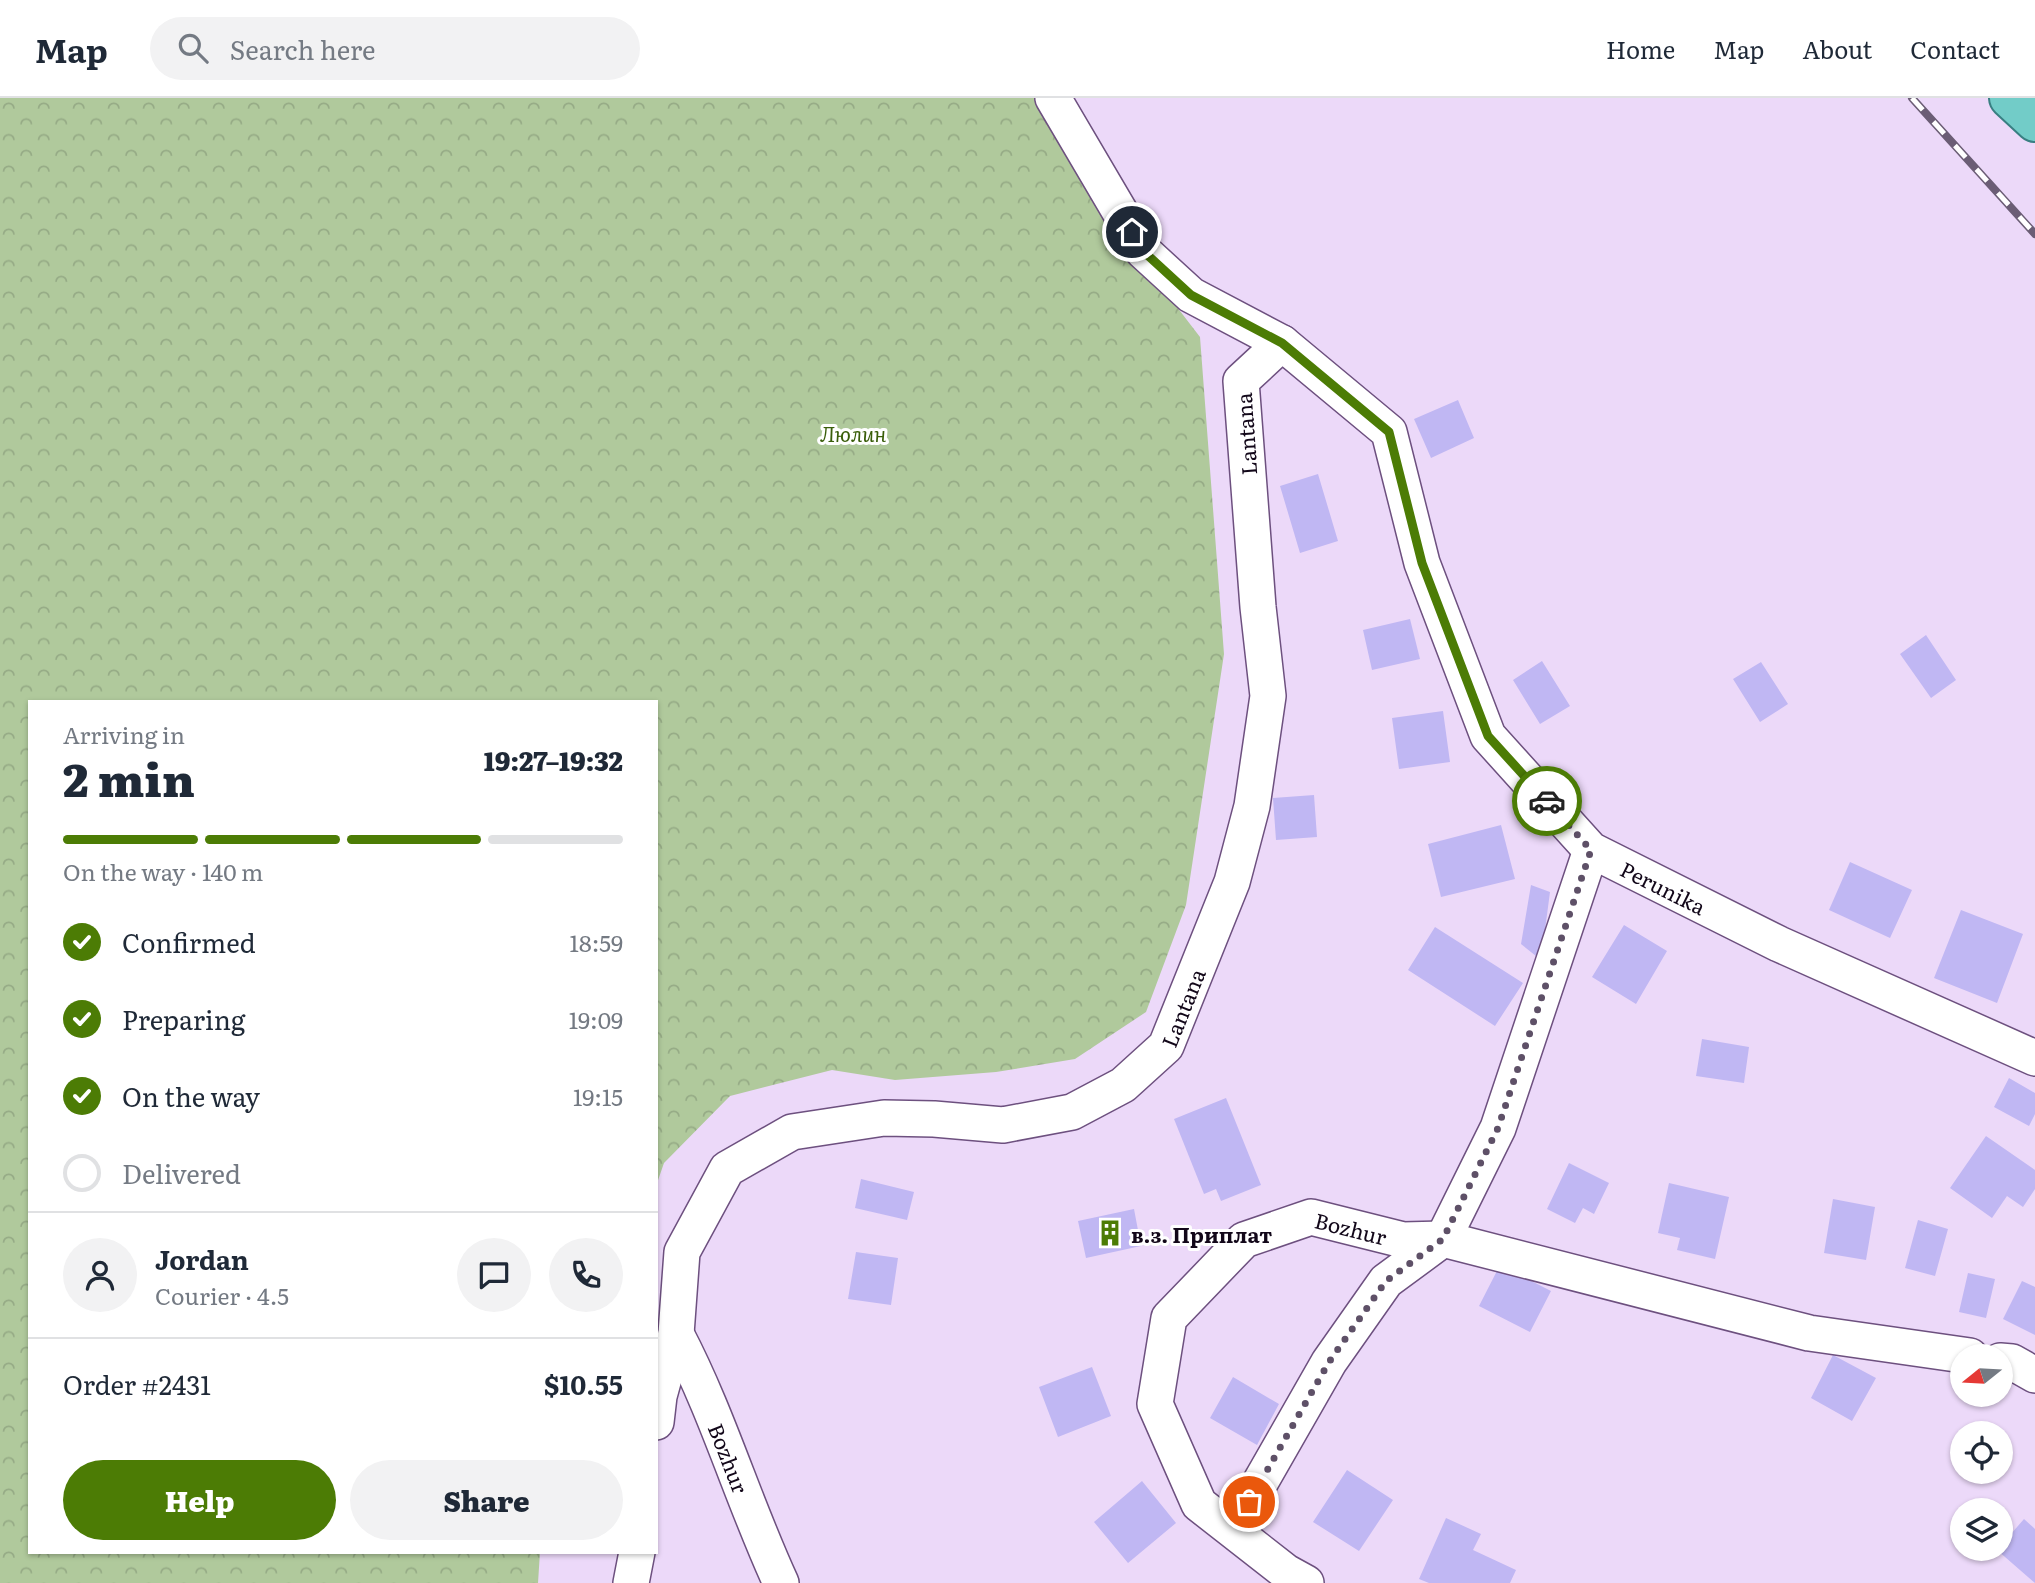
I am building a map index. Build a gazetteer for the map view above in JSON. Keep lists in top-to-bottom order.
{
  "streets": {
    "street": ["Lantana", "Perunika", "Bozhur"]
  },
  "crossings": [
    ["Lantana", "Perunika"],
    ["Lantana", "Bozhur"]
  ],
  "parks": ["Люлин"],
  "places": {
    "building": ["в.з. Приплат"]
  },
  "north": "left",
  "page": {
    "header": "Map",
    "search": "Search here",
    "nav": [
      "Home",
      "Map",
      "About",
      "Contact"
    ],
    "heading": ["2 min", "Arriving in", "19:27–19:32"],
    "panel": [
      "Jordan",
      "Courier · 4.5",
      "Order #2431",
      "$10.55"
    ],
    "bar": "On the way · 140 m",
    "list": [
      ["Confirmed", "18:59"],
      ["Preparing", "19:09"],
      ["On the way", "19:15"],
      "Delivered"
    ],
    "buttons": ["Help", "Share"]
  }
}
